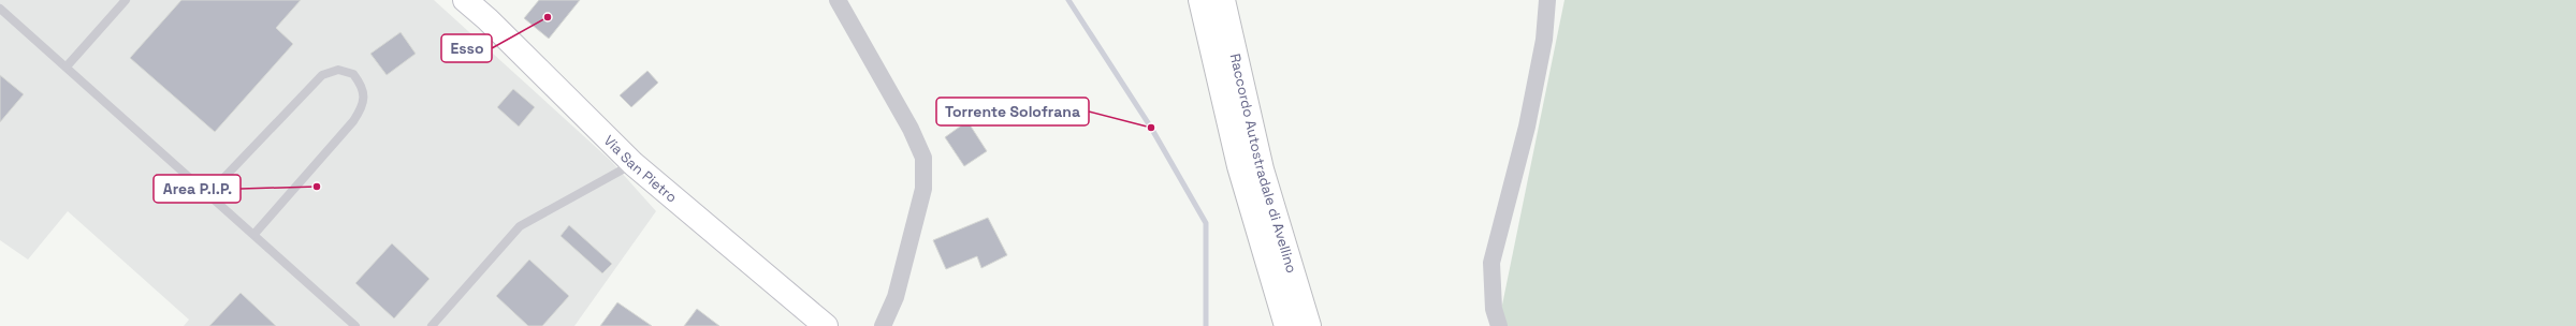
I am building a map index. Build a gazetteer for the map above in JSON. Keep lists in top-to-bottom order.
{
  "streets": {
    "main road": ["Raccordo Autostradale di Avellino", "Via San Pietro"]
  },
  "places": ["Esso", "Torrente Solofrana", "Area P.I.P."]
}
